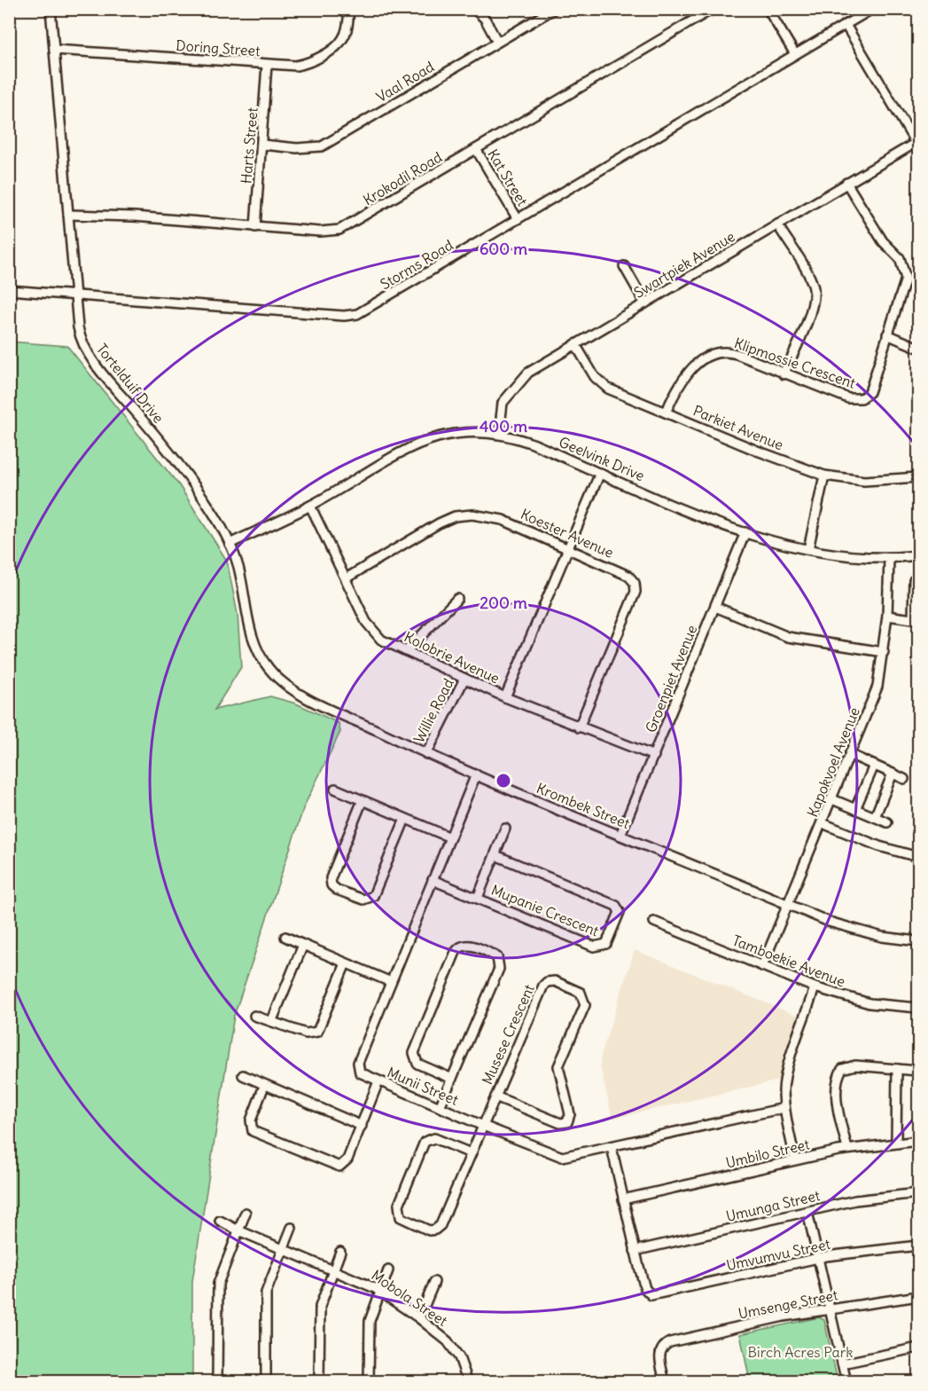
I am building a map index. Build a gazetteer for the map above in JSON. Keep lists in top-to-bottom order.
{
  "streets": {
    "street": [
      "Doring Street",
      "Vaal Road",
      "Harts Street",
      "Kat Street",
      "Krokodil Road",
      "Storms Road",
      "Swartpiek Avenue",
      "Klipmossie Crescent",
      "Tortelduif Drive",
      "Parkiet Avenue",
      "Geelvink Drive",
      "Koester Avenue",
      "Kolobrie Avenue",
      "Groenpiet Avenue",
      "Willie Road",
      "Kapokvoel Avenue",
      "Krombek Street",
      "Mupanie Crescent",
      "Tamboekie Avenue",
      "Musese Crescent",
      "Munii Street",
      "Umbilo Street",
      "Umunga Street",
      "Umvumvu Street",
      "Mobola Street",
      "Umsenge Street"
    ]
  },
  "crossings": [
    ["Doring Street", "Harts Street"],
    ["Doring Street", "Tortelduif Drive"],
    ["Vaal Road", "Harts Street"],
    ["Harts Street", "Krokodil Road"],
    ["Kat Street", "Krokodil Road"],
    ["Kat Street", "Storms Road"],
    ["Krokodil Road", "Tortelduif Drive"],
    ["Storms Road", "Tortelduif Drive"],
    ["Swartpiek Avenue", "Klipmossie Crescent"],
    ["Swartpiek Avenue", "Parkiet Avenue"],
    ["Swartpiek Avenue", "Geelvink Drive"],
    ["Klipmossie Crescent", "Parkiet Avenue"],
    ["Tortelduif Drive", "Geelvink Drive"],
    ["Tortelduif Drive", "Krombek Street"],
    ["Geelvink Drive", "Kolobrie Avenue"],
    ["Geelvink Drive", "Groenpiet Avenue"],
    ["Geelvink Drive", "Kapokvoel Avenue"],
    ["Koester Avenue", "Kolobrie Avenue"],
    ["Kolobrie Avenue", "Groenpiet Avenue"],
    ["Kolobrie Avenue", "Willie Road"],
    ["Groenpiet Avenue", "Krombek Street"],
    ["Willie Road", "Krombek Street"],
    ["Kapokvoel Avenue", "Krombek Street"],
    ["Kapokvoel Avenue", "Tamboekie Avenue"],
    ["Krombek Street", "Munii Street"],
    ["Mupanie Crescent", "Munii Street"],
    ["Musese Crescent", "Munii Street"],
    ["Umunga Street", "Umvumvu Street"]
  ],
  "parks": ["Birch Acres Park"],
  "rings": ["600 m", "400 m", "200 m"]
}
